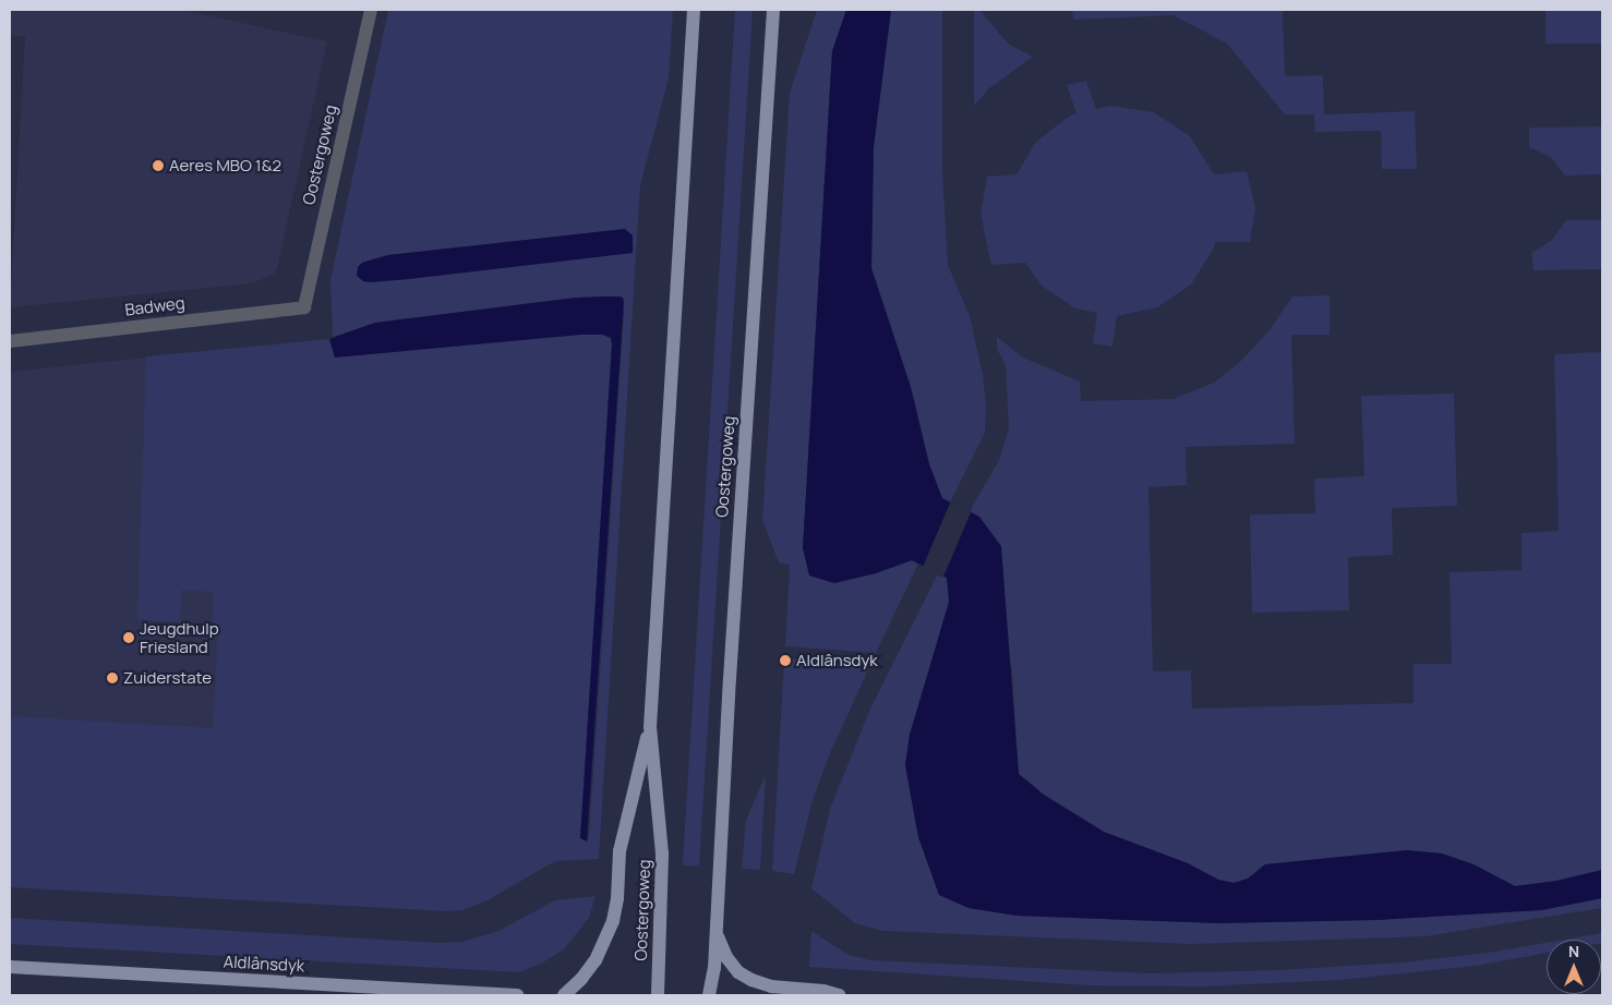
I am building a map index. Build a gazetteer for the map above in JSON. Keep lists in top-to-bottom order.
{
  "streets": {
    "main road": ["Oostergoweg", "Aldlânsdyk"],
    "street": ["Badweg"]
  },
  "crossings": [
    ["Oostergoweg", "Badweg"]
  ],
  "places": [
    "Aeres MBO 1&2",
    "Jeugdhulp Friesland",
    "Aldlânsdyk",
    "Zuiderstate"
  ],
  "north": "top"
}
